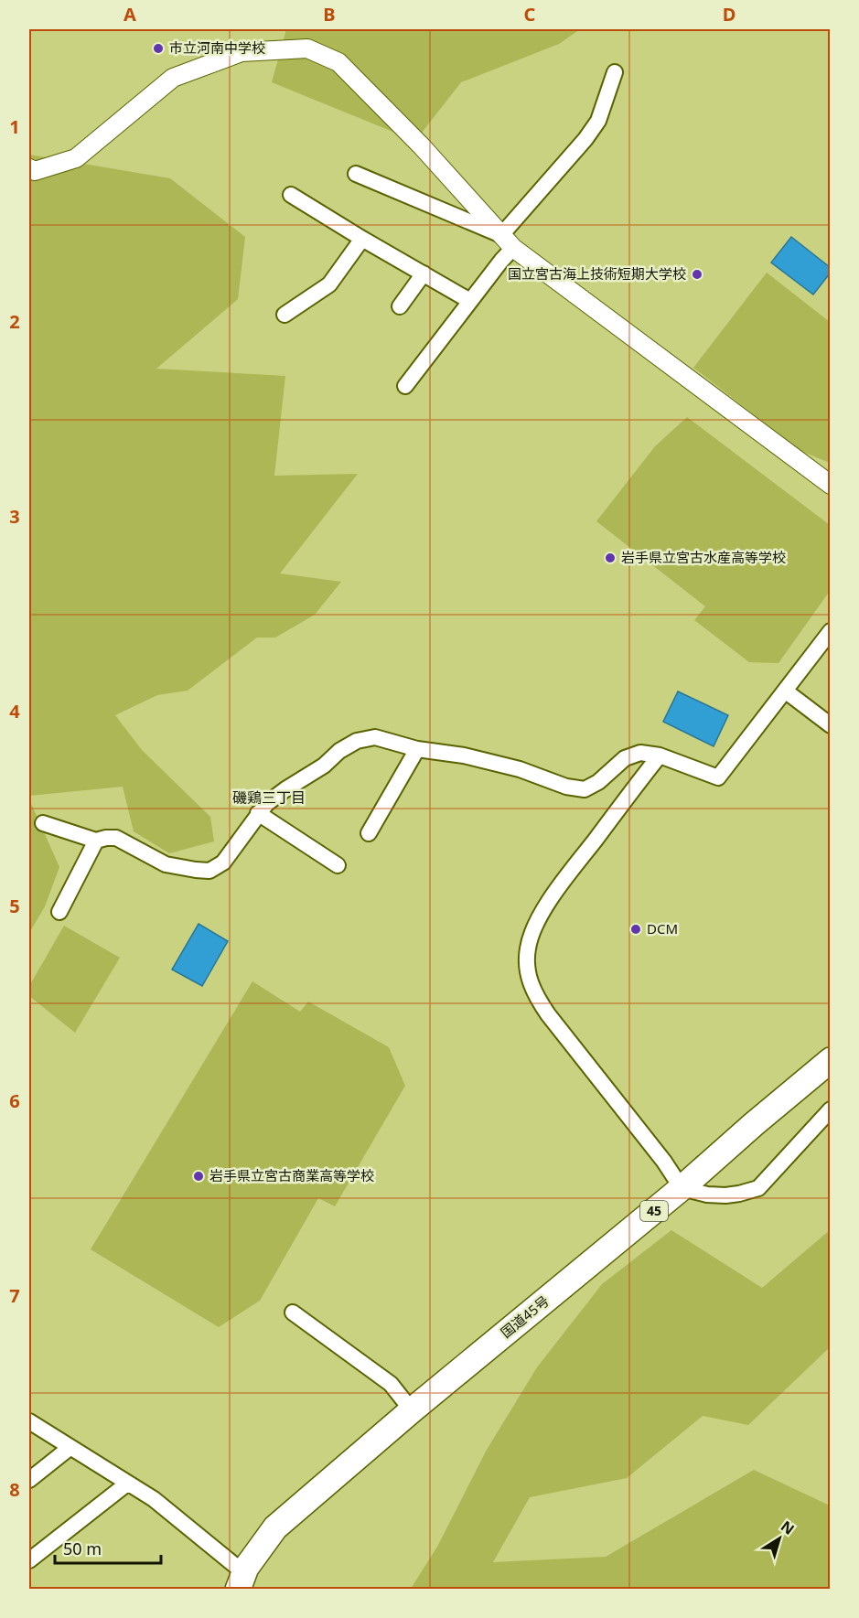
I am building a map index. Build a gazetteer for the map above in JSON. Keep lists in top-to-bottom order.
{
  "streets": {
    "highway": ["45", "国道45号"]
  },
  "districts": ["磯鶏三丁目"],
  "places": [
    "市立河南中学校",
    "国立宮古海上技術短期大学校",
    "岩手県立宮古水産高等学校",
    "DCM",
    "岩手県立宮古商業高等学校"
  ],
  "scale_bar": "50 m",
  "north": "top right",
  "grid": {
    "columns": [
      "A",
      "B",
      "C",
      "D"
    ],
    "rows": [
      "1",
      "2",
      "3",
      "4",
      "5",
      "6",
      "7",
      "8"
    ]
  }
}
